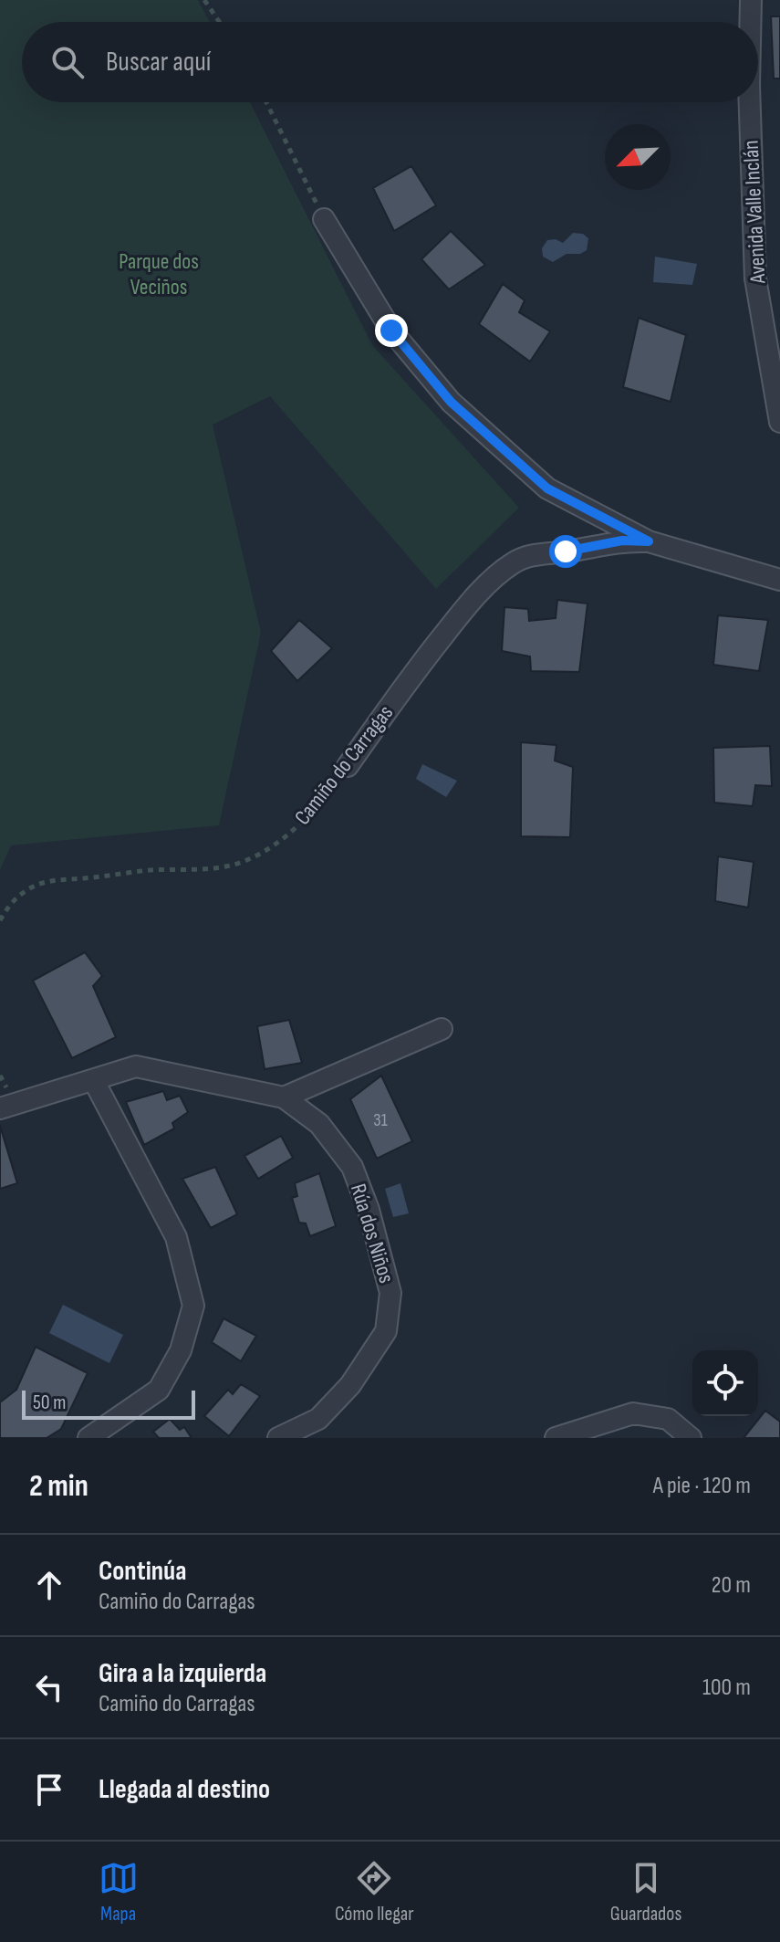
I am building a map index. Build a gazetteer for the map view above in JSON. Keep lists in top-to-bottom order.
{
  "streets": {
    "street": ["Avenida Valle Inclán", "Camiño do Carragas", "Rúa dos Niños"]
  },
  "parks": ["Parque dos Veciños"],
  "house_numbers": ["31"],
  "scale_bar": "50 m",
  "north": "bottom left",
  "page": {
    "search": "Buscar aquí",
    "scale": "50 m",
    "heading": ["2 min", "A pie · 120 m"],
    "list": [
      ["Continúa", "Camiño do Carragas", "20 m"],
      ["Gira a la izquierda", "Camiño do Carragas", "100 m"],
      "Llegada al destino"
    ],
    "nav": ["Mapa", "Cómo llegar", "Guardados"]
  }
}
